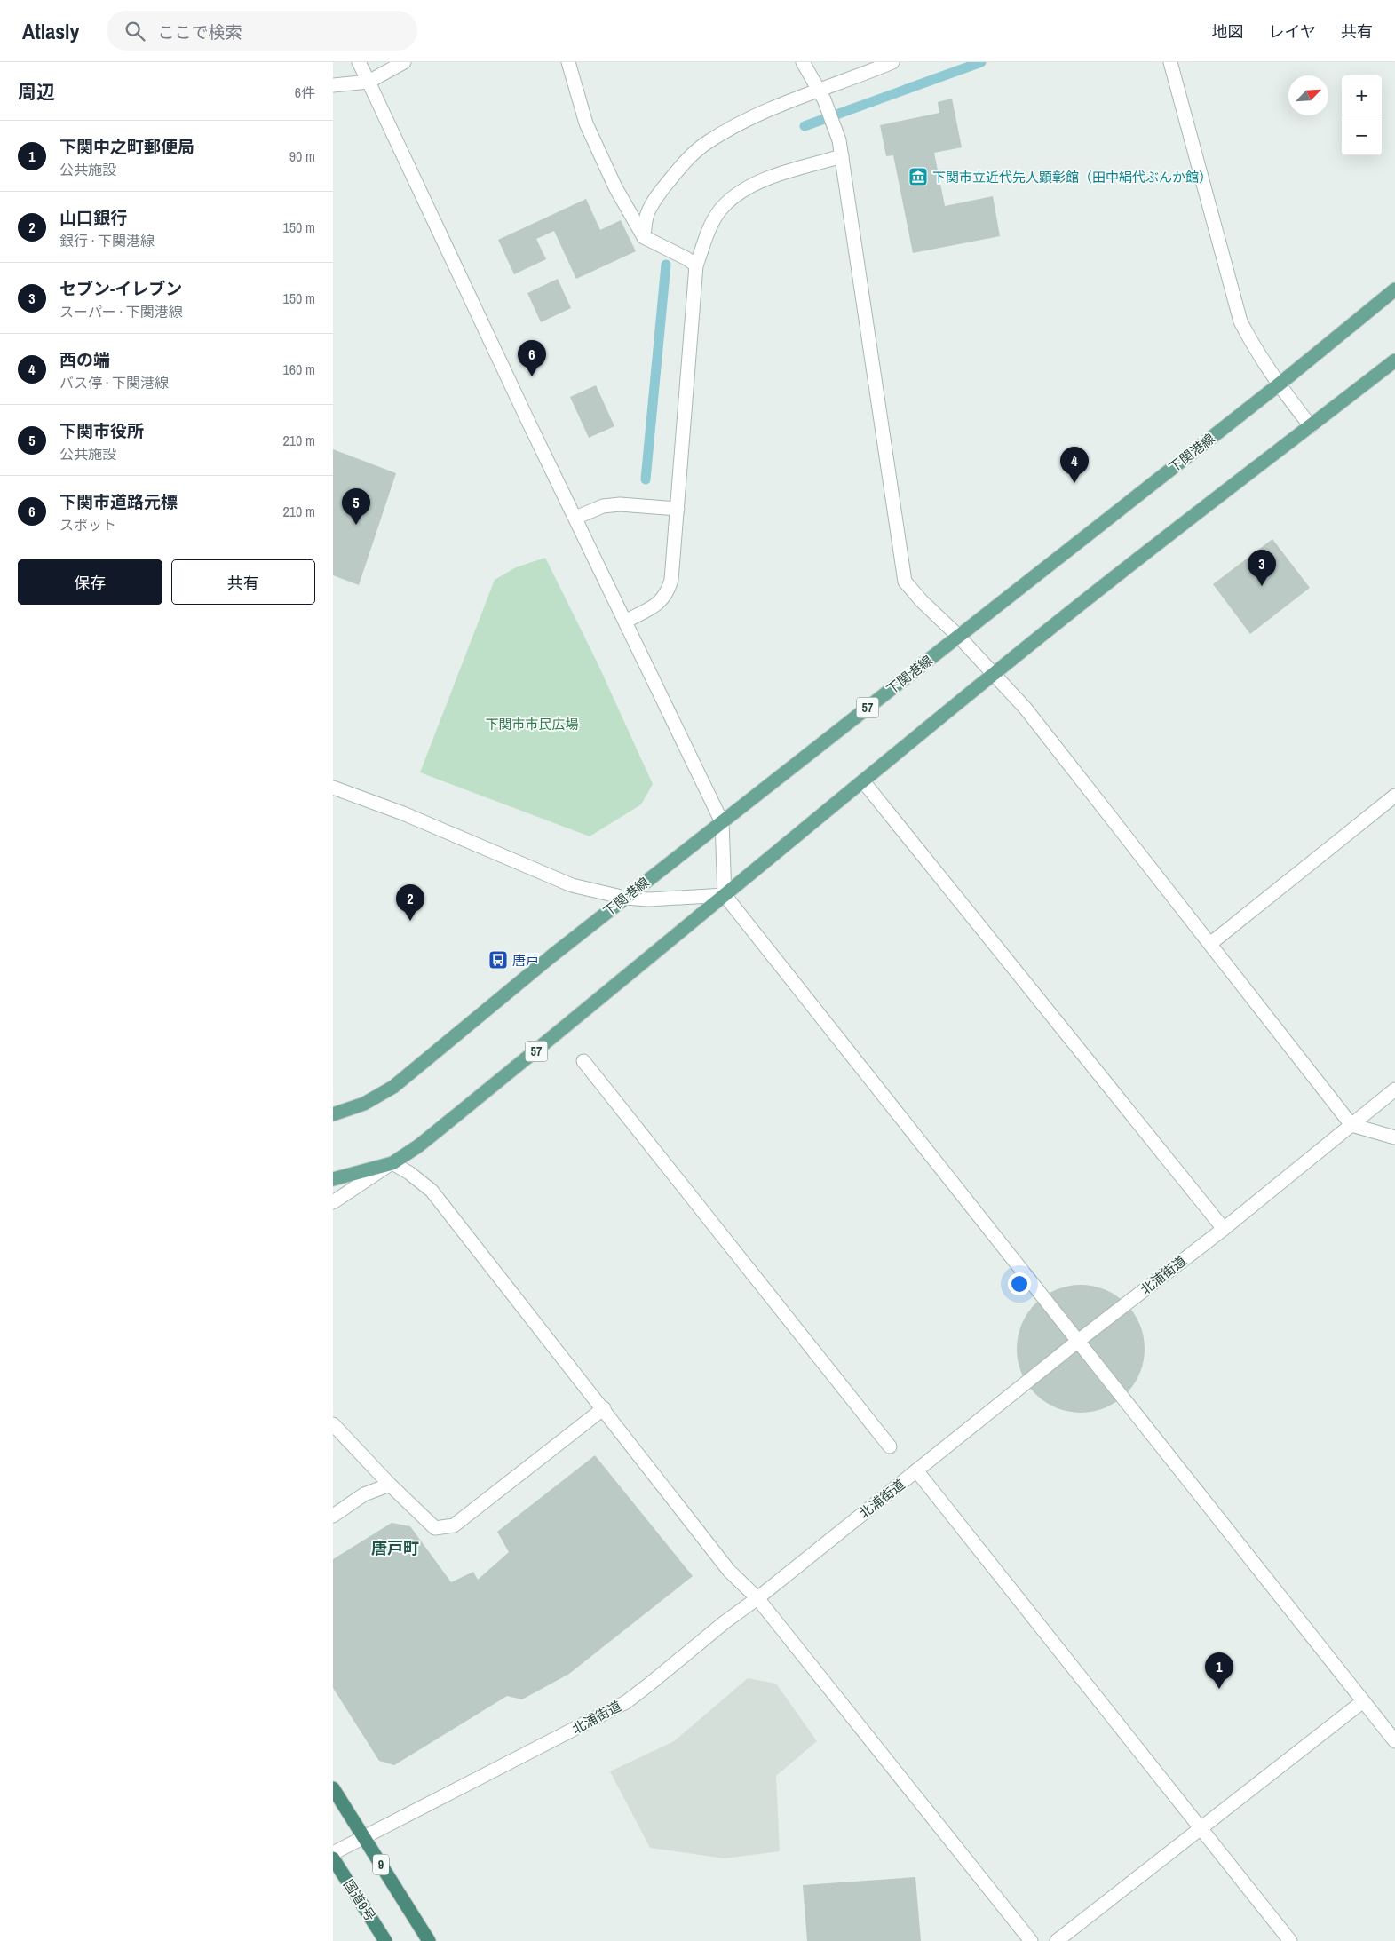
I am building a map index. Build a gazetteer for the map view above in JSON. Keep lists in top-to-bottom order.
{
  "streets": {
    "highway": ["9", "国道9号"],
    "main road": ["下関港線", "57"],
    "street": ["北浦街道"]
  },
  "crossings": [
    ["北浦街道", "9"]
  ],
  "districts": ["唐戸町"],
  "parks": ["下関市市民広場"],
  "places": {
    "museum": ["下関市立近代先人顕彰館（田中絹代ぶんか館）"],
    "bus stop": ["唐戸"]
  },
  "north": "top right",
  "page": {
    "header": "Atlasly",
    "search": "ここで検索",
    "nav": ["地図", "レイヤ", "共有"],
    "heading": ["周辺", "6件"],
    "map_buttons": ["+", "−"],
    "list": [
      {
        "mark": "1",
        "name": "下関中之町郵便局",
        "note": "公共施設",
        "value": "90 m"
      },
      {
        "mark": "2",
        "name": "山口銀行",
        "note": "銀行 · 下関港線",
        "value": "150 m"
      },
      {
        "mark": "3",
        "name": "セブン-イレブン",
        "note": "スーパー · 下関港線",
        "value": "150 m"
      },
      {
        "mark": "4",
        "name": "西の端",
        "note": "バス停 · 下関港線",
        "value": "160 m"
      },
      {
        "mark": "5",
        "name": "下関市役所",
        "note": "公共施設",
        "value": "210 m"
      },
      {
        "mark": "6",
        "name": "下関市道路元標",
        "note": "スポット",
        "value": "210 m"
      }
    ],
    "pins": [
      "6",
      "4",
      "5",
      "3",
      "2",
      "1"
    ],
    "buttons": ["保存", "共有"]
  }
}
